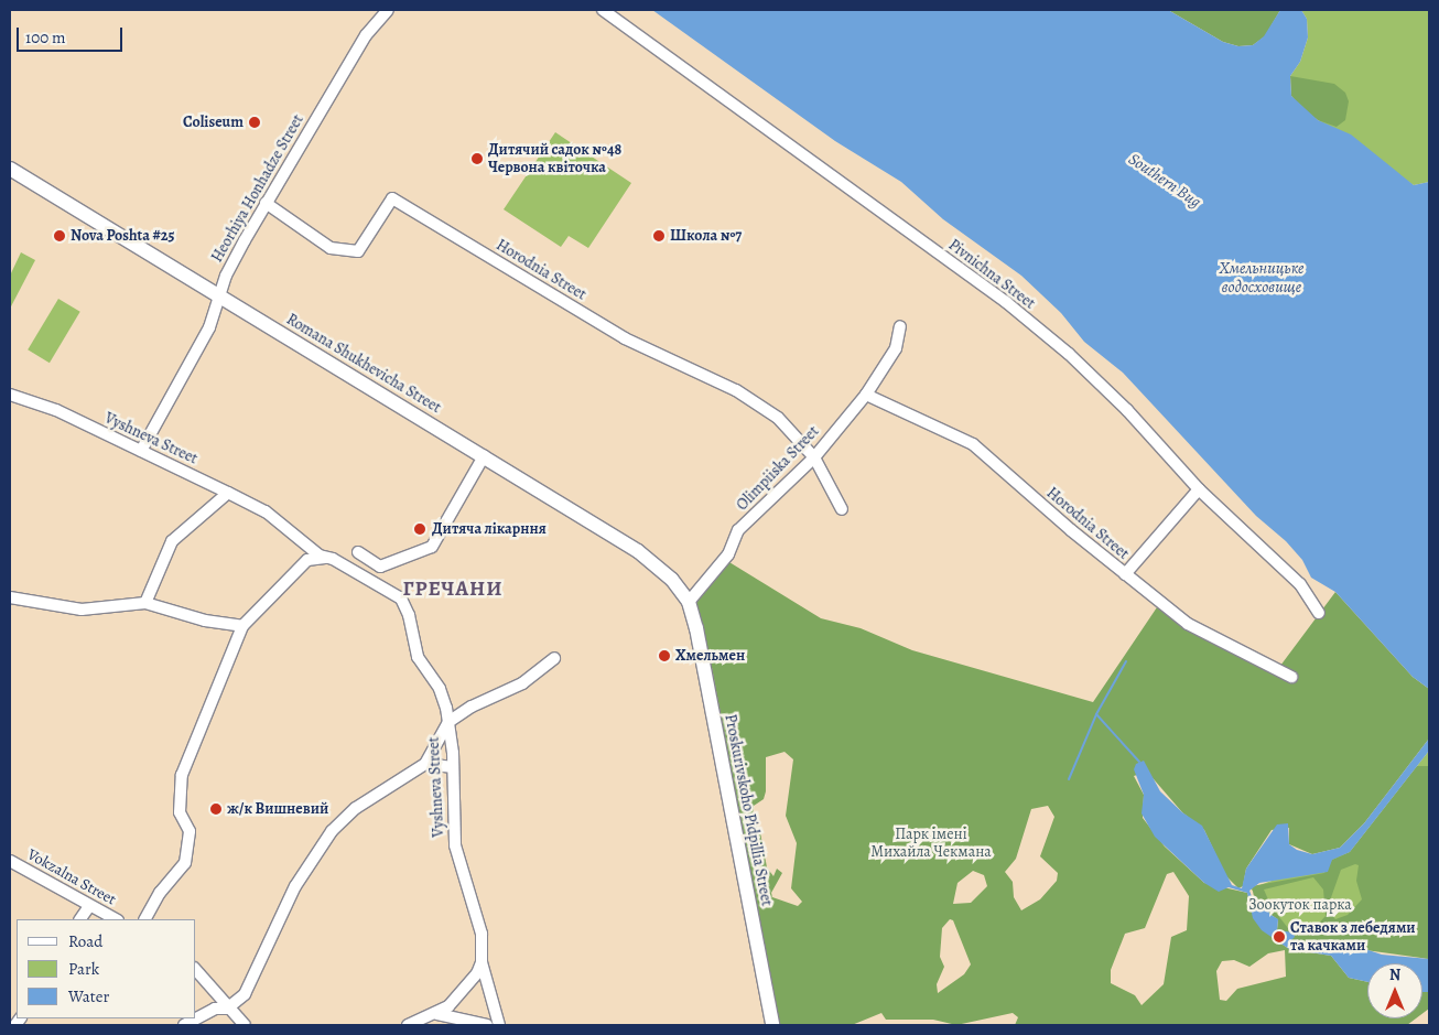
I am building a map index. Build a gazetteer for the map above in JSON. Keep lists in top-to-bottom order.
{
  "streets": {
    "main road": ["Romana Shukhevicha Street", "Proskurivskoho Pidpillia Street"],
    "street": [
      "Heorhiya Honhadze Street",
      "Horodnia Street",
      "Pivnichna Street",
      "Vyshneva Street",
      "Olimpiiska Street",
      "Vokzalna Street"
    ]
  },
  "crossings": [
    ["Heorhiya Honhadze Street", "Horodnia Street"],
    ["Heorhiya Honhadze Street", "Romana Shukhevicha Street"],
    ["Heorhiya Honhadze Street", "Vyshneva Street"],
    ["Horodnia Street", "Olimpiiska Street"],
    ["Romana Shukhevicha Street", "Olimpiiska Street"],
    ["Romana Shukhevicha Street", "Proskurivskoho Pidpillia Street"],
    ["Olimpiiska Street", "Proskurivskoho Pidpillia Street"]
  ],
  "districts": ["ГРЕЧАНИ"],
  "water": ["Southern Bug", "Хмельницьке водосховище"],
  "parks": ["Парк імені Михайла Чекмана", "Зоокуток парка"],
  "places": [
    "Coliseum",
    "Дитячий садок №48 Червона квіточка",
    "Nova Poshta #25",
    "Школа №7",
    "Дитяча лікарння",
    "Хмельмен",
    "ж/к Вишневий",
    "Ставок з лебедями та качками"
  ],
  "legend": ["Road", "Park", "Water"],
  "scale_bar": "100 m",
  "north": "top"
}
